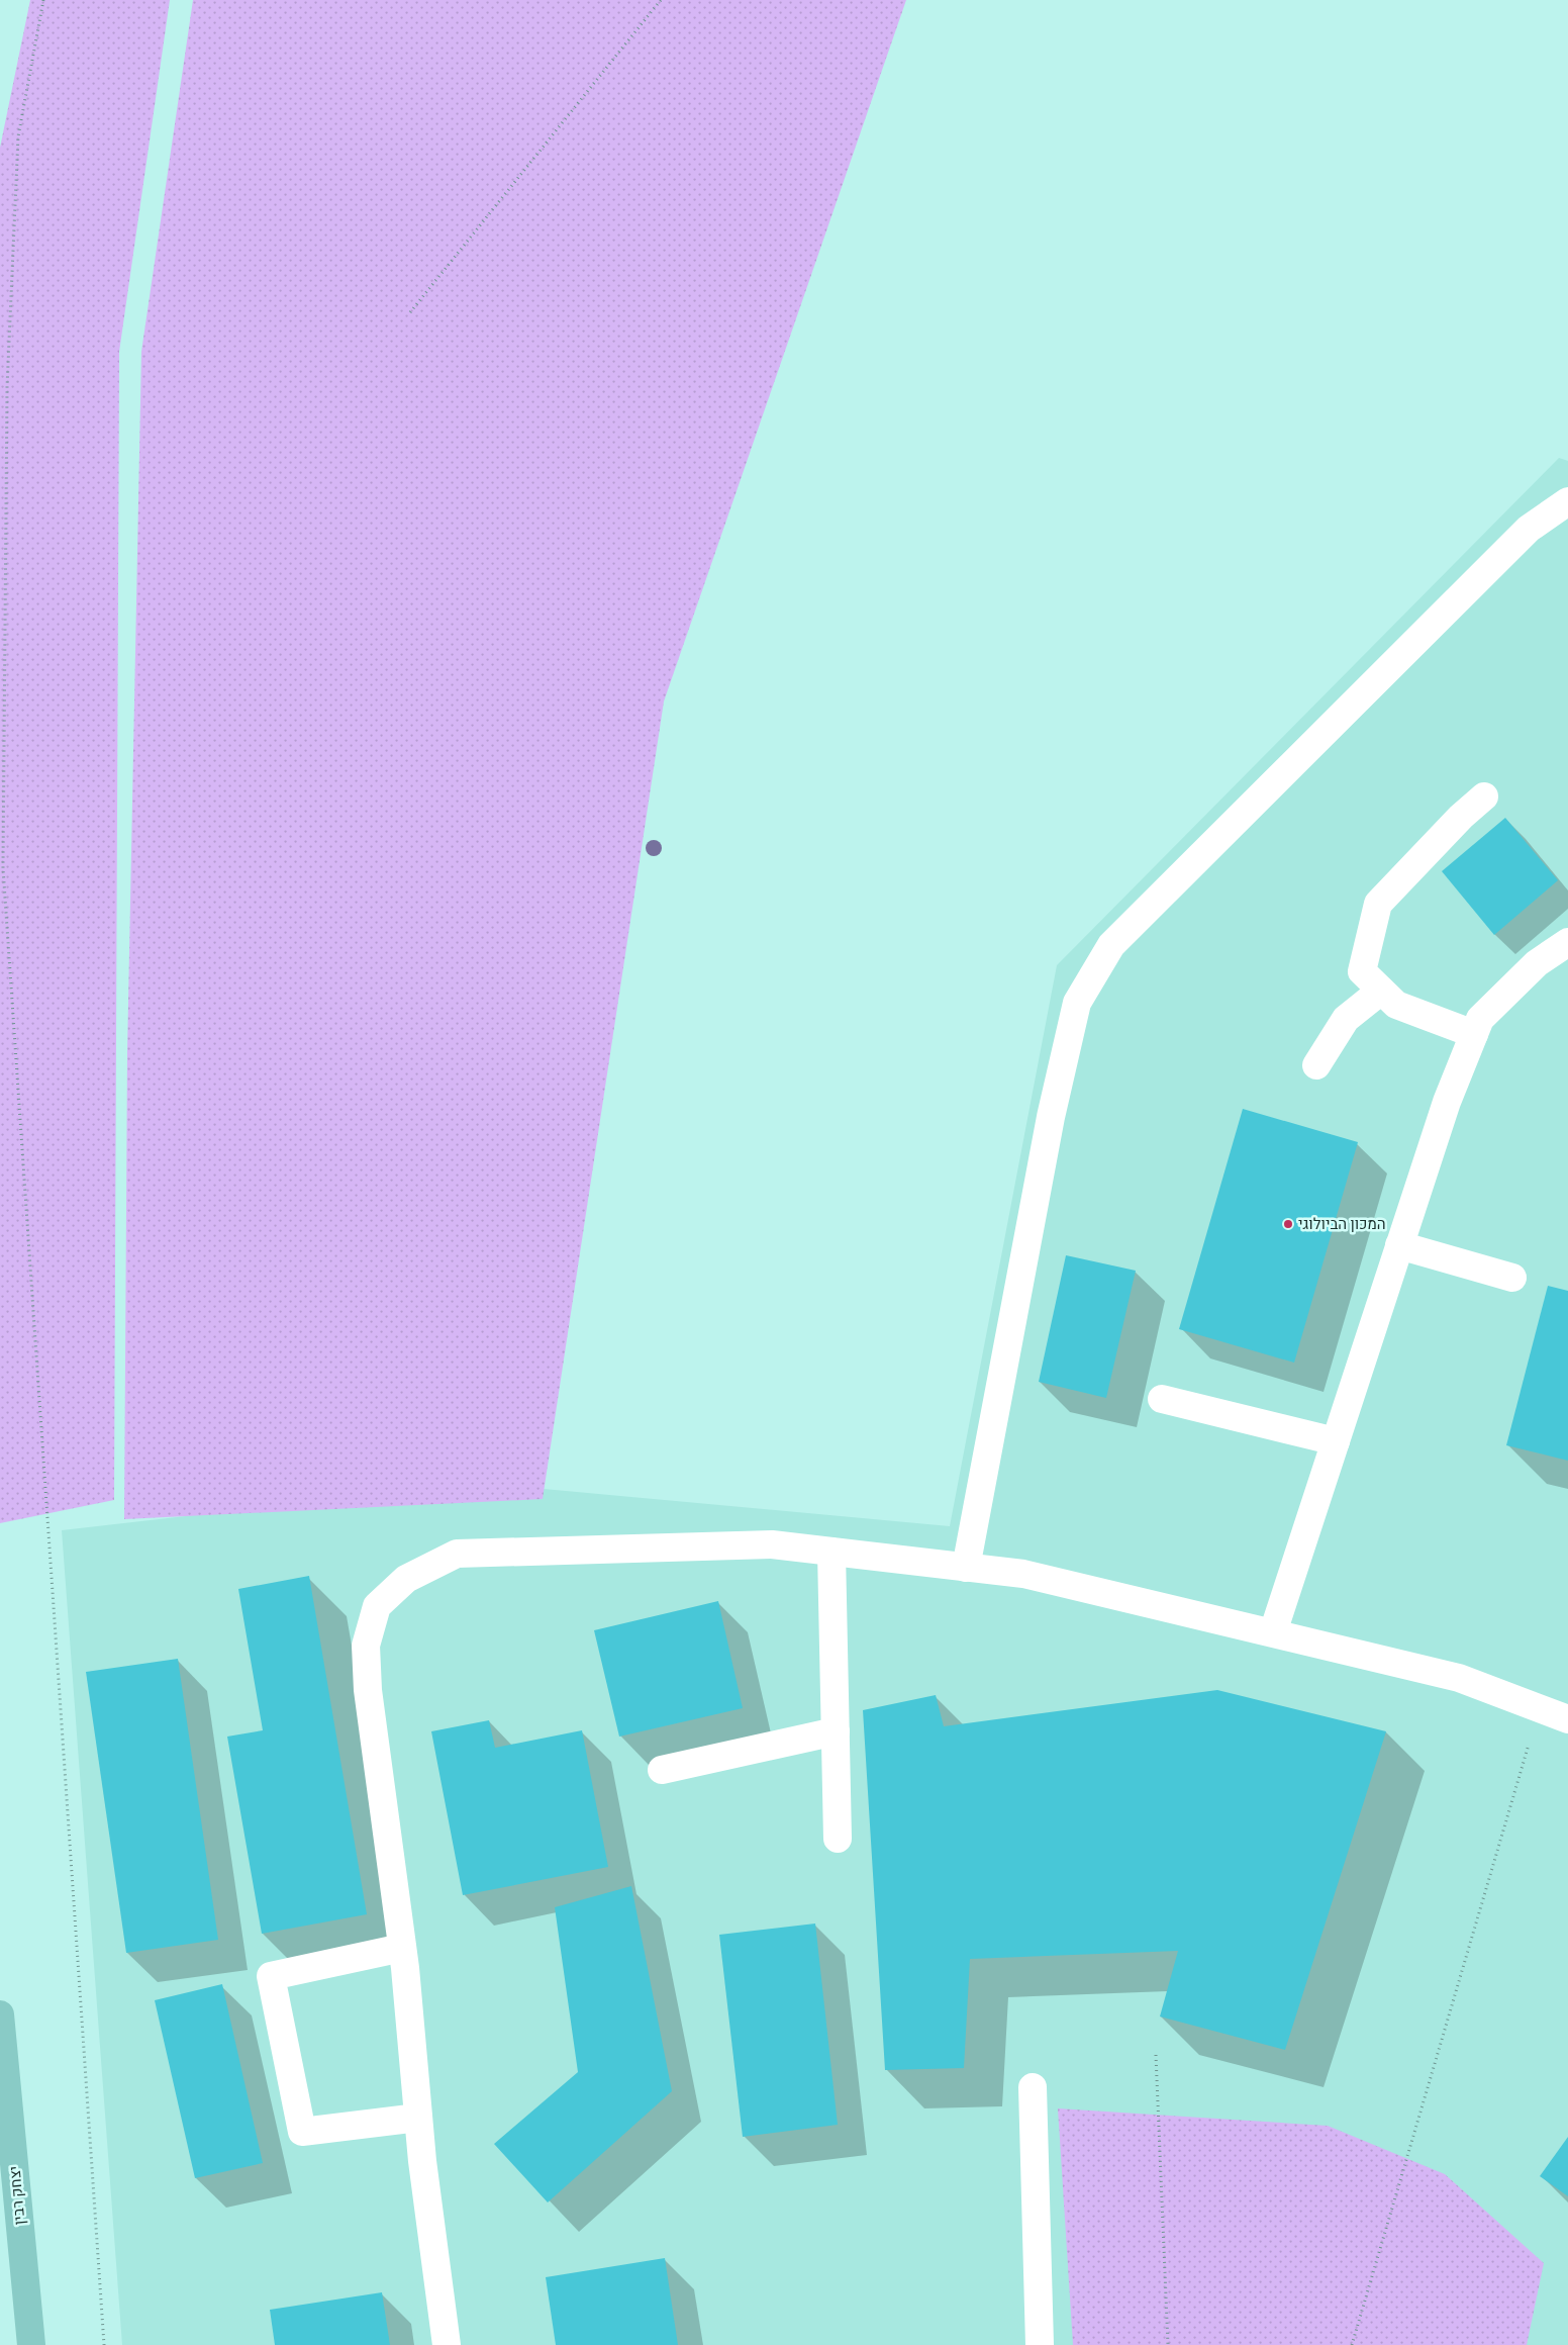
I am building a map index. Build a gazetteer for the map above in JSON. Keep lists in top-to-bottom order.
{
  "streets": {
    "main road": ["יצחק רבין"]
  },
  "places": ["המכון הביולוגי"]
}
